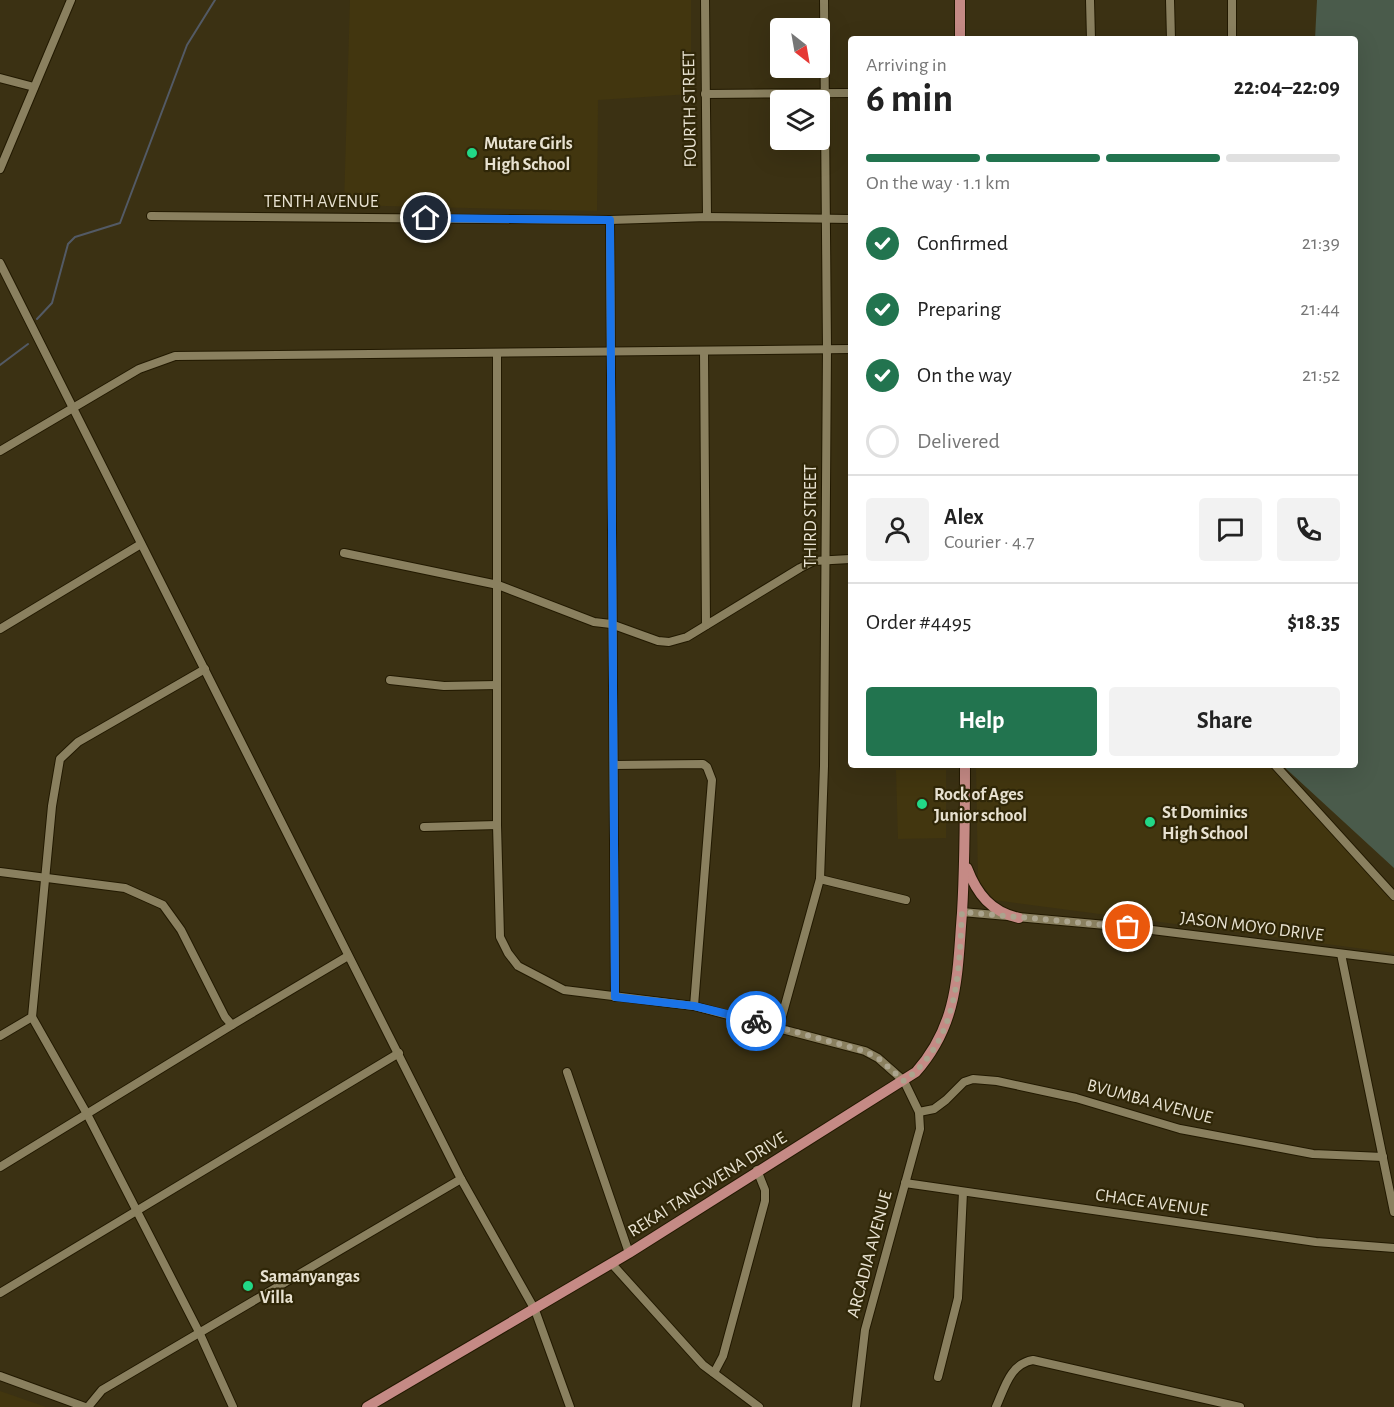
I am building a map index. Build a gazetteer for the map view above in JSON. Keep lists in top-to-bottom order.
{
  "streets": {
    "main road": ["REKAI TANGWENA DRIVE"],
    "street": [
      "FOURTH STREET",
      "TENTH AVENUE",
      "THIRD STREET",
      "JASON MOYO DRIVE",
      "BVUMBA AVENUE",
      "CHACE AVENUE",
      "ARCADIA AVENUE"
    ]
  },
  "crossings": [
    ["FOURTH STREET", "TENTH AVENUE"],
    ["TENTH AVENUE", "THIRD STREET"],
    ["JASON MOYO DRIVE", "REKAI TANGWENA DRIVE"],
    ["BVUMBA AVENUE", "ARCADIA AVENUE"],
    ["CHACE AVENUE", "ARCADIA AVENUE"]
  ],
  "places": [
    "Mutare Girls High School",
    "Rock of Ages Junior school",
    "St Dominics High School",
    "Samanyangas Villa"
  ],
  "north": "bottom right",
  "page": {
    "heading": ["6 min", "Arriving in", "22:04–22:09"],
    "panel": [
      "Alex",
      "Courier · 4.7",
      "Order #4495",
      "$18.35"
    ],
    "bar": "On the way · 1.1 km",
    "list": [
      ["Confirmed", "21:39"],
      ["Preparing", "21:44"],
      ["On the way", "21:52"],
      "Delivered"
    ],
    "buttons": ["Help", "Share"]
  }
}
